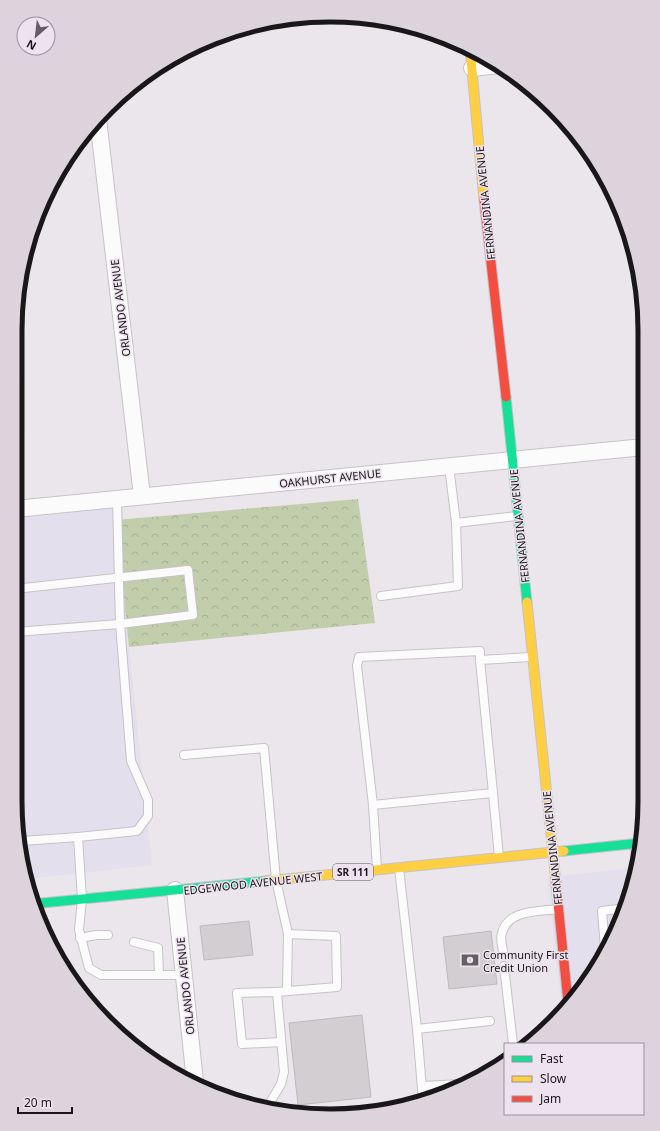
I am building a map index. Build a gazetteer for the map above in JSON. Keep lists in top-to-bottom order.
{
  "streets": {
    "street": [
      "FERNANDINA AVENUE",
      "ORLANDO AVENUE",
      "OAKHURST AVENUE",
      "SR 111",
      "EDGEWOOD AVENUE WEST"
    ]
  },
  "crossings": [
    ["FERNANDINA AVENUE", "OAKHURST AVENUE"],
    ["FERNANDINA AVENUE", "EDGEWOOD AVENUE WEST"],
    ["ORLANDO AVENUE", "OAKHURST AVENUE"],
    ["ORLANDO AVENUE", "EDGEWOOD AVENUE WEST"]
  ],
  "places": {
    "bank": ["Community First Credit Union"]
  },
  "legend": ["Fast", "Slow", "Jam"],
  "scale_bar": "20 m",
  "north": "bottom left"
}
